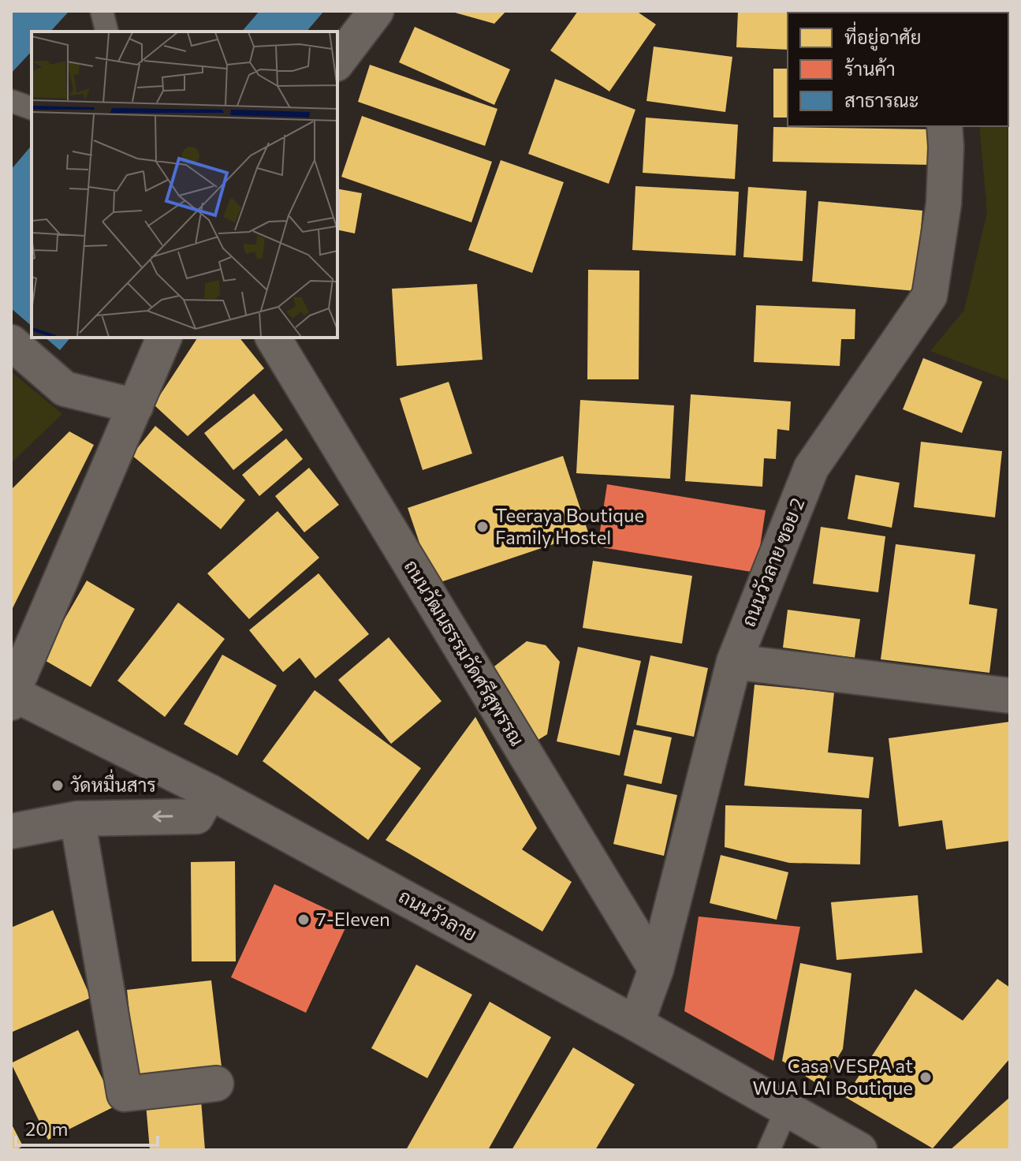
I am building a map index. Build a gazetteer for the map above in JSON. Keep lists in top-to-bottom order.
{
  "streets": {
    "street": ["ถนนวัวลาย ซอย 2", "ถนนวัฒนธรรมวัดศรีสุพรรณ", "ถนนวัวลาย"]
  },
  "crossings": [
    ["ถนนวัวลาย ซอย 2", "ถนนวัฒนธรรมวัดศรีสุพรรณ"],
    ["ถนนวัวลาย ซอย 2", "ถนนวัวลาย"]
  ],
  "places": [
    "Teeraya Boutique Family Hostel",
    "วัดหมื่นสาร",
    "7-Eleven",
    "Casa VESPA at WUA LAI Boutique"
  ],
  "legend": ["ที่อยู่อาศัย", "ร้านค้า", "สาธารณะ"],
  "scale_bar": "20 m"
}
